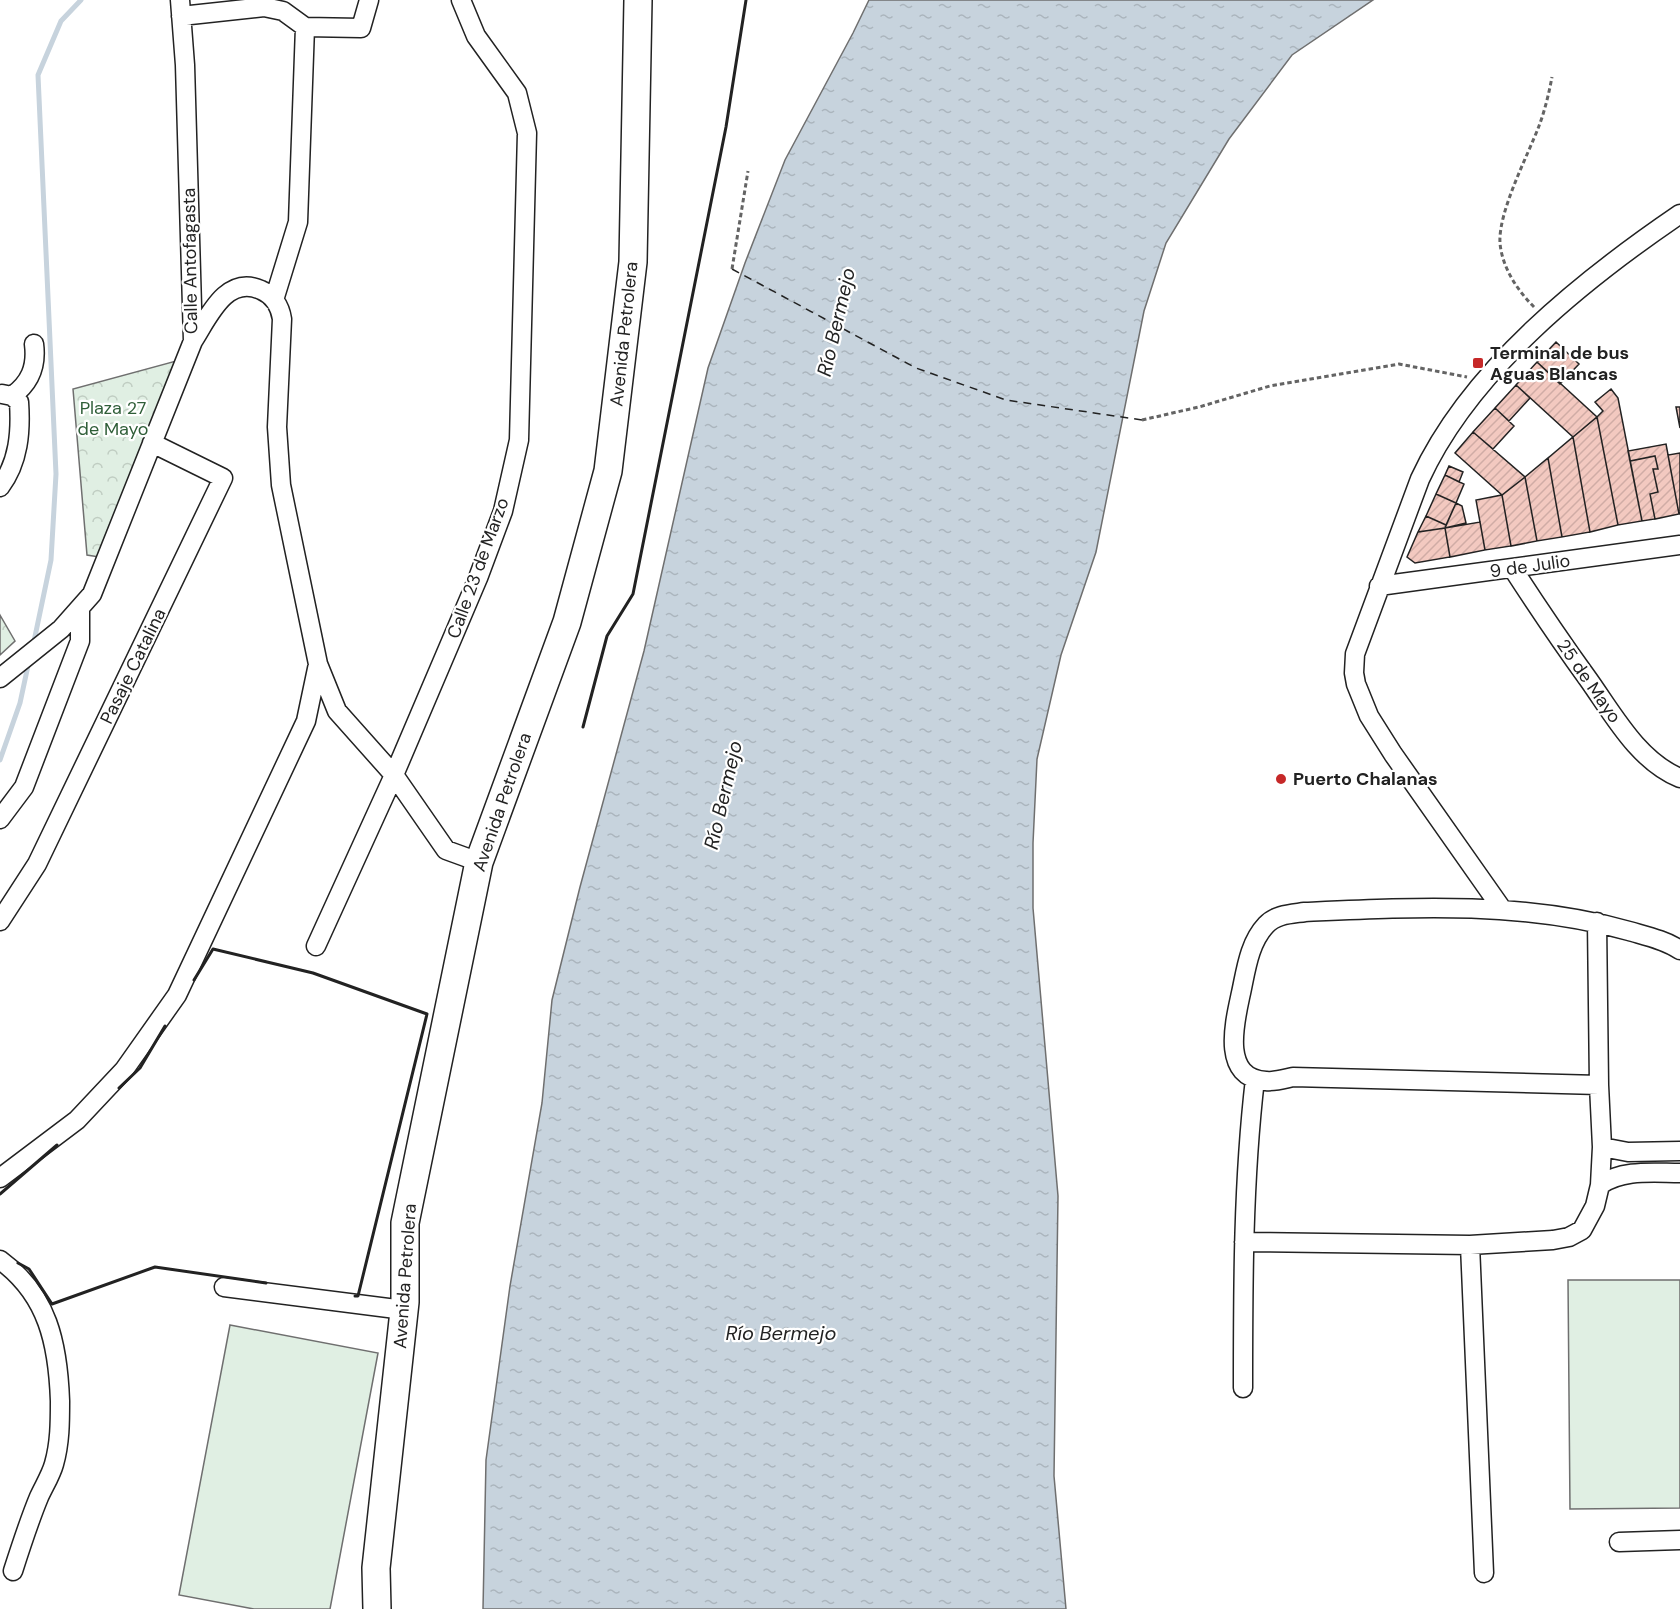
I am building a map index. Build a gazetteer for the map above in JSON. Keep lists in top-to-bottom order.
{
  "streets": {
    "highway": ["Avenida Petrolera"],
    "street": [
      "Calle Antofagasta",
      "9 de Julio",
      "Calle 23 de Marzo",
      "Pasaje Catalina",
      "25 de Mayo"
    ]
  },
  "crossings": [
    ["Calle Antofagasta", "Pasaje Catalina"],
    ["9 de Julio", "25 de Mayo"]
  ],
  "water": ["Río Bermejo"],
  "parks": ["Plaza 27 de Mayo"],
  "places": {
    "transit": ["Terminal de bus Aguas Blancas"],
    "other": ["Puerto Chalanas"]
  }
}
